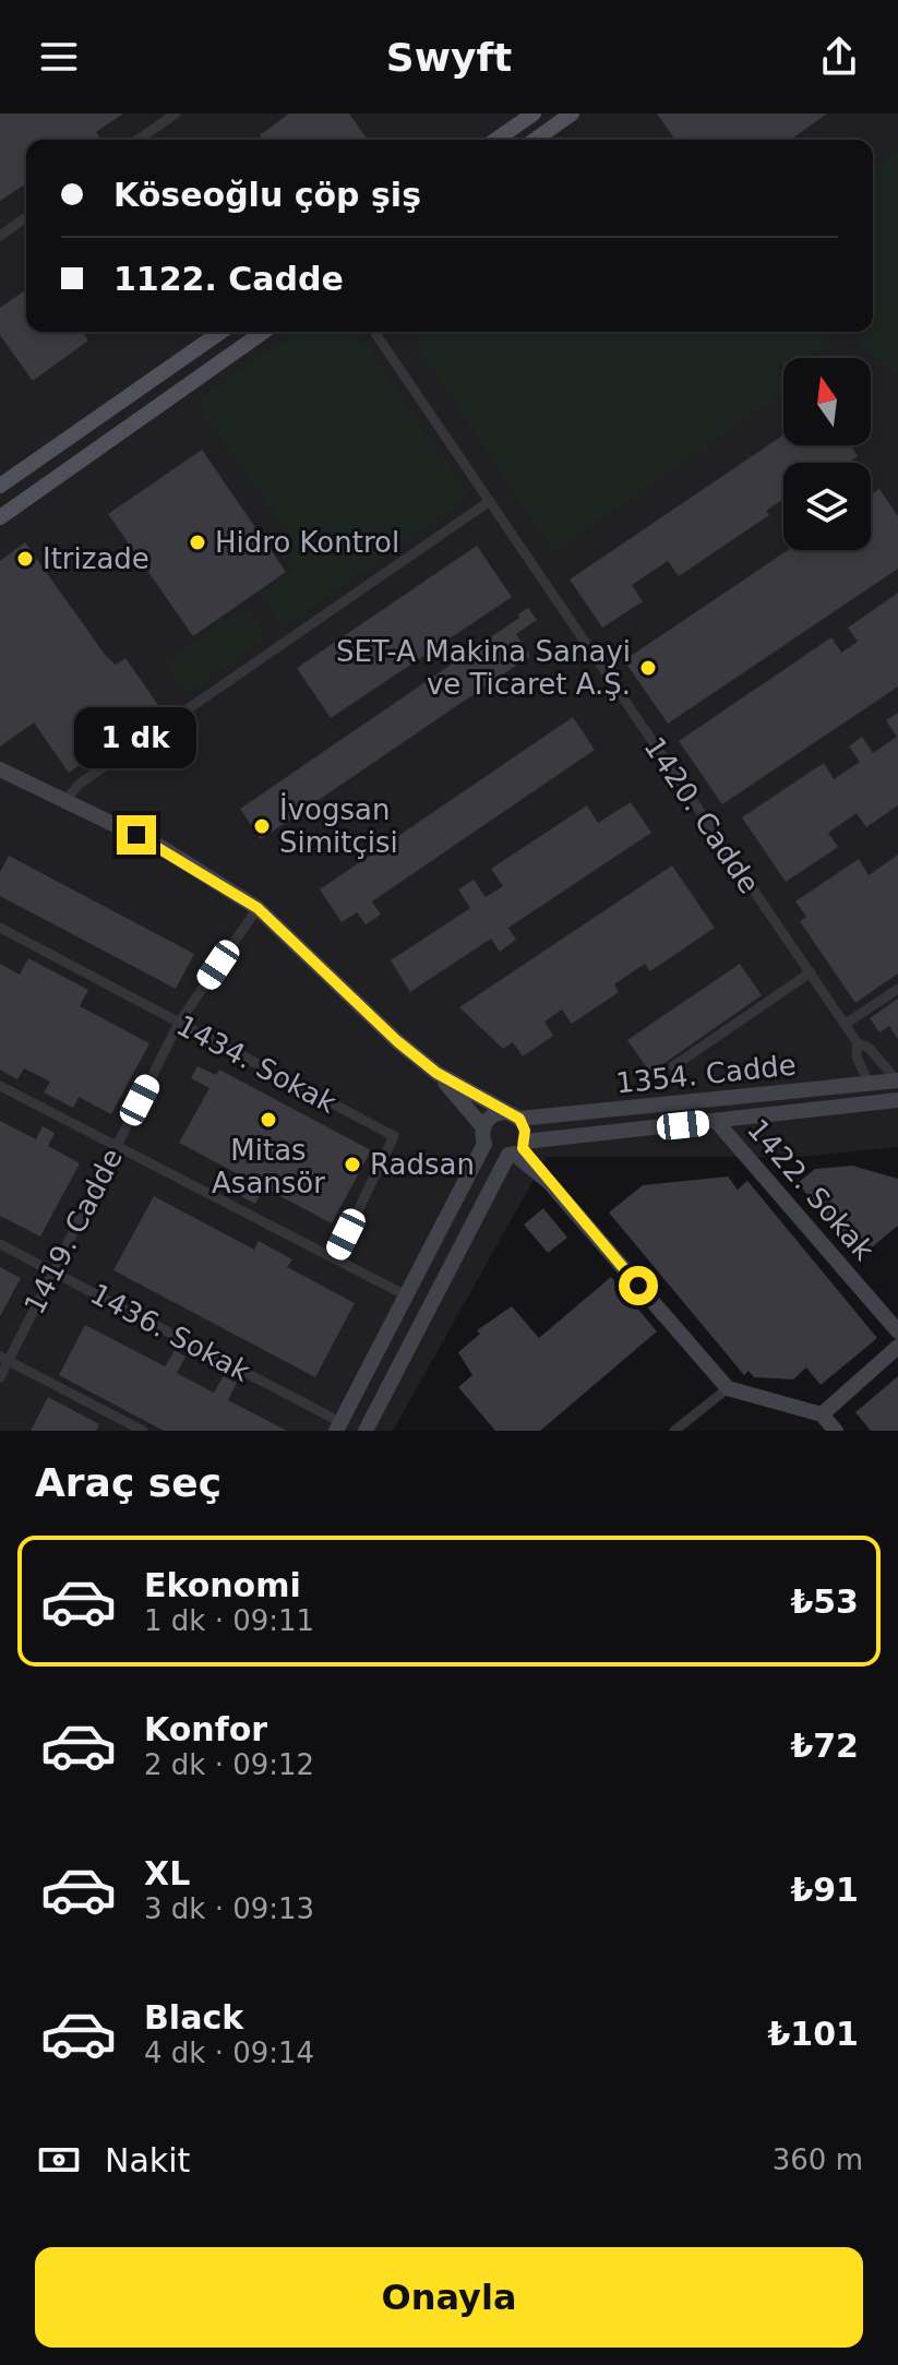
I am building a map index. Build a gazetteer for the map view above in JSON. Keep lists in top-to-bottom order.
{
  "streets": {
    "main road": ["1354. Cadde", "1422. Sokak"],
    "street": [
      "1420. Cadde",
      "1434. Sokak",
      "1419. Cadde",
      "1436. Sokak"
    ]
  },
  "crossings": [
    ["1420. Cadde", "1354. Cadde"],
    ["1434. Sokak", "1419. Cadde"],
    ["1354. Cadde", "1422. Sokak"],
    ["1419. Cadde", "1436. Sokak"]
  ],
  "places": [
    "Hidro Kontrol",
    "Itrizade",
    "SET-A Makina Sanayi ve Ticaret A.Ş.",
    "İvogsan Simitçisi",
    "Mitas Asansör",
    "Radsan"
  ],
  "north": "top",
  "page": {
    "header": "Swyft",
    "banner": ["Köseoğlu çöp şiş", "1122. Cadde"],
    "bubble": "1 dk",
    "heading": "Araç seç",
    "list": [
      {
        "name": "Ekonomi",
        "note": "1 dk · 09:11",
        "value": "₺53"
      },
      {
        "name": "Konfor",
        "note": "2 dk · 09:12",
        "value": "₺72"
      },
      {
        "name": "XL",
        "note": "3 dk · 09:13",
        "value": "₺91"
      },
      {
        "name": "Black",
        "note": "4 dk · 09:14",
        "value": "₺101"
      }
    ],
    "pay": ["Nakit", "360 m"],
    "buttons": "Onayla"
  }
}
